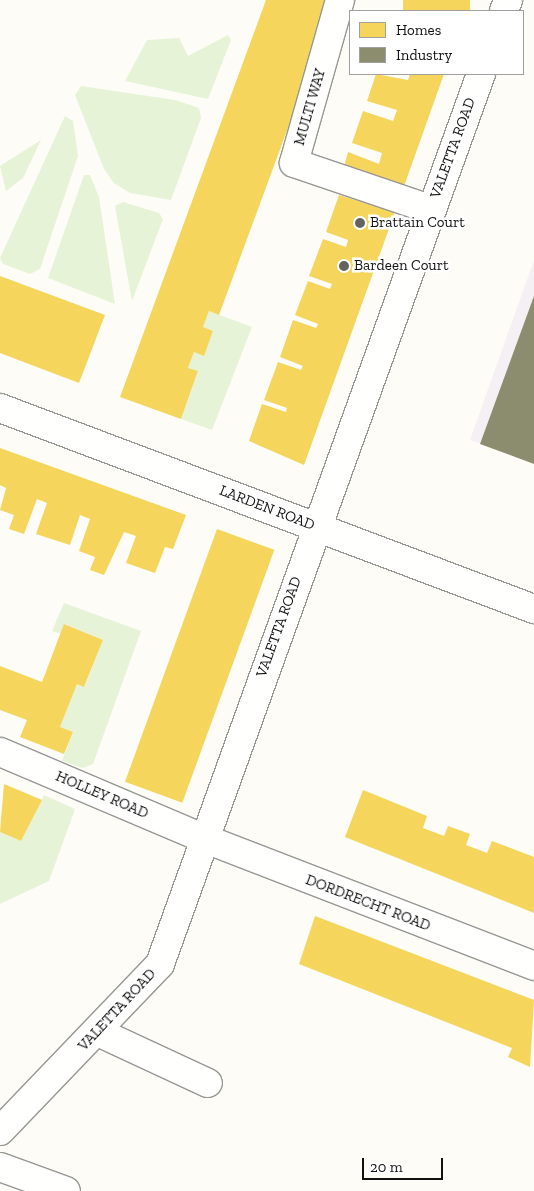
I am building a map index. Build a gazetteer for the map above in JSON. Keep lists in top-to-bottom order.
{
  "streets": {
    "street": [
      "MULTI WAY",
      "VALETTA ROAD",
      "LARDEN ROAD",
      "HOLLEY ROAD",
      "DORDRECHT ROAD"
    ]
  },
  "crossings": [
    ["MULTI WAY", "VALETTA ROAD"],
    ["VALETTA ROAD", "LARDEN ROAD"],
    ["VALETTA ROAD", "HOLLEY ROAD"],
    ["VALETTA ROAD", "DORDRECHT ROAD"],
    ["HOLLEY ROAD", "DORDRECHT ROAD"]
  ],
  "places": ["Brattain Court", "Bardeen Court"],
  "legend": ["Homes", "Industry"],
  "scale_bar": "20 m"
}
